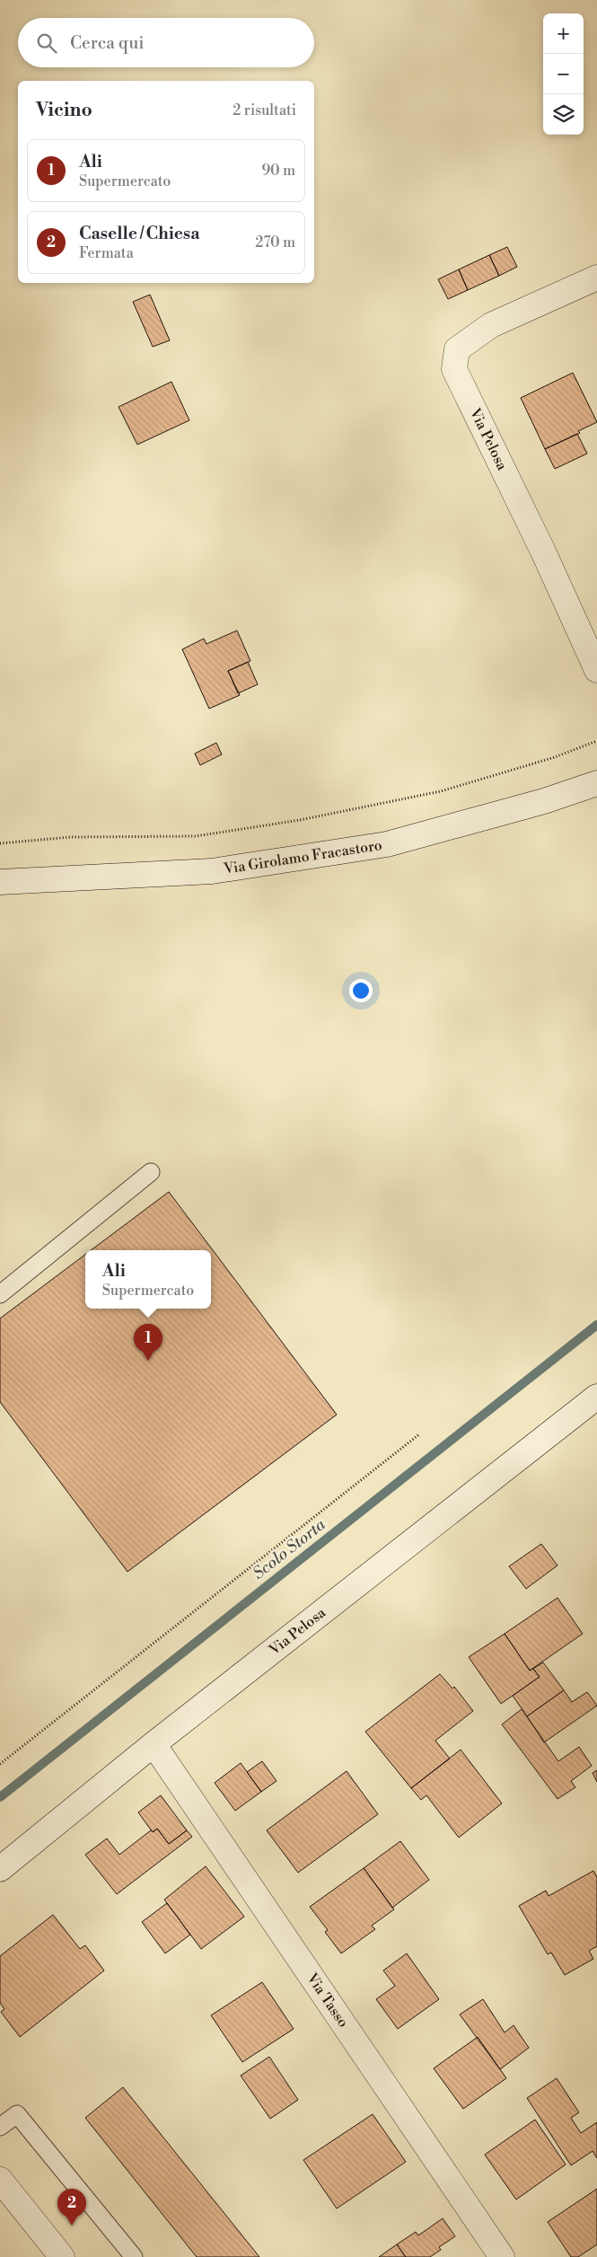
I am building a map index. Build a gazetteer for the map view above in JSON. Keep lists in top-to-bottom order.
{
  "streets": {
    "main road": ["Via Pelosa", "Via Girolamo Fracastoro", "Via Tasso"]
  },
  "crossings": [
    ["Via Pelosa", "Via Tasso"]
  ],
  "water": ["Scolo Storta"],
  "page": {
    "map_buttons": ["+", "−"],
    "search": "Cerca qui",
    "heading": ["Vicino", "2 risultati"],
    "list": [
      {
        "mark": "1",
        "name": "Ali",
        "note": "Supermercato",
        "value": "90 m"
      },
      {
        "mark": "2",
        "name": "Caselle / Chiesa",
        "note": "Fermata",
        "value": "270 m"
      }
    ],
    "popup": ["Ali", "Supermercato"],
    "pins": ["1", "2"]
  }
}
